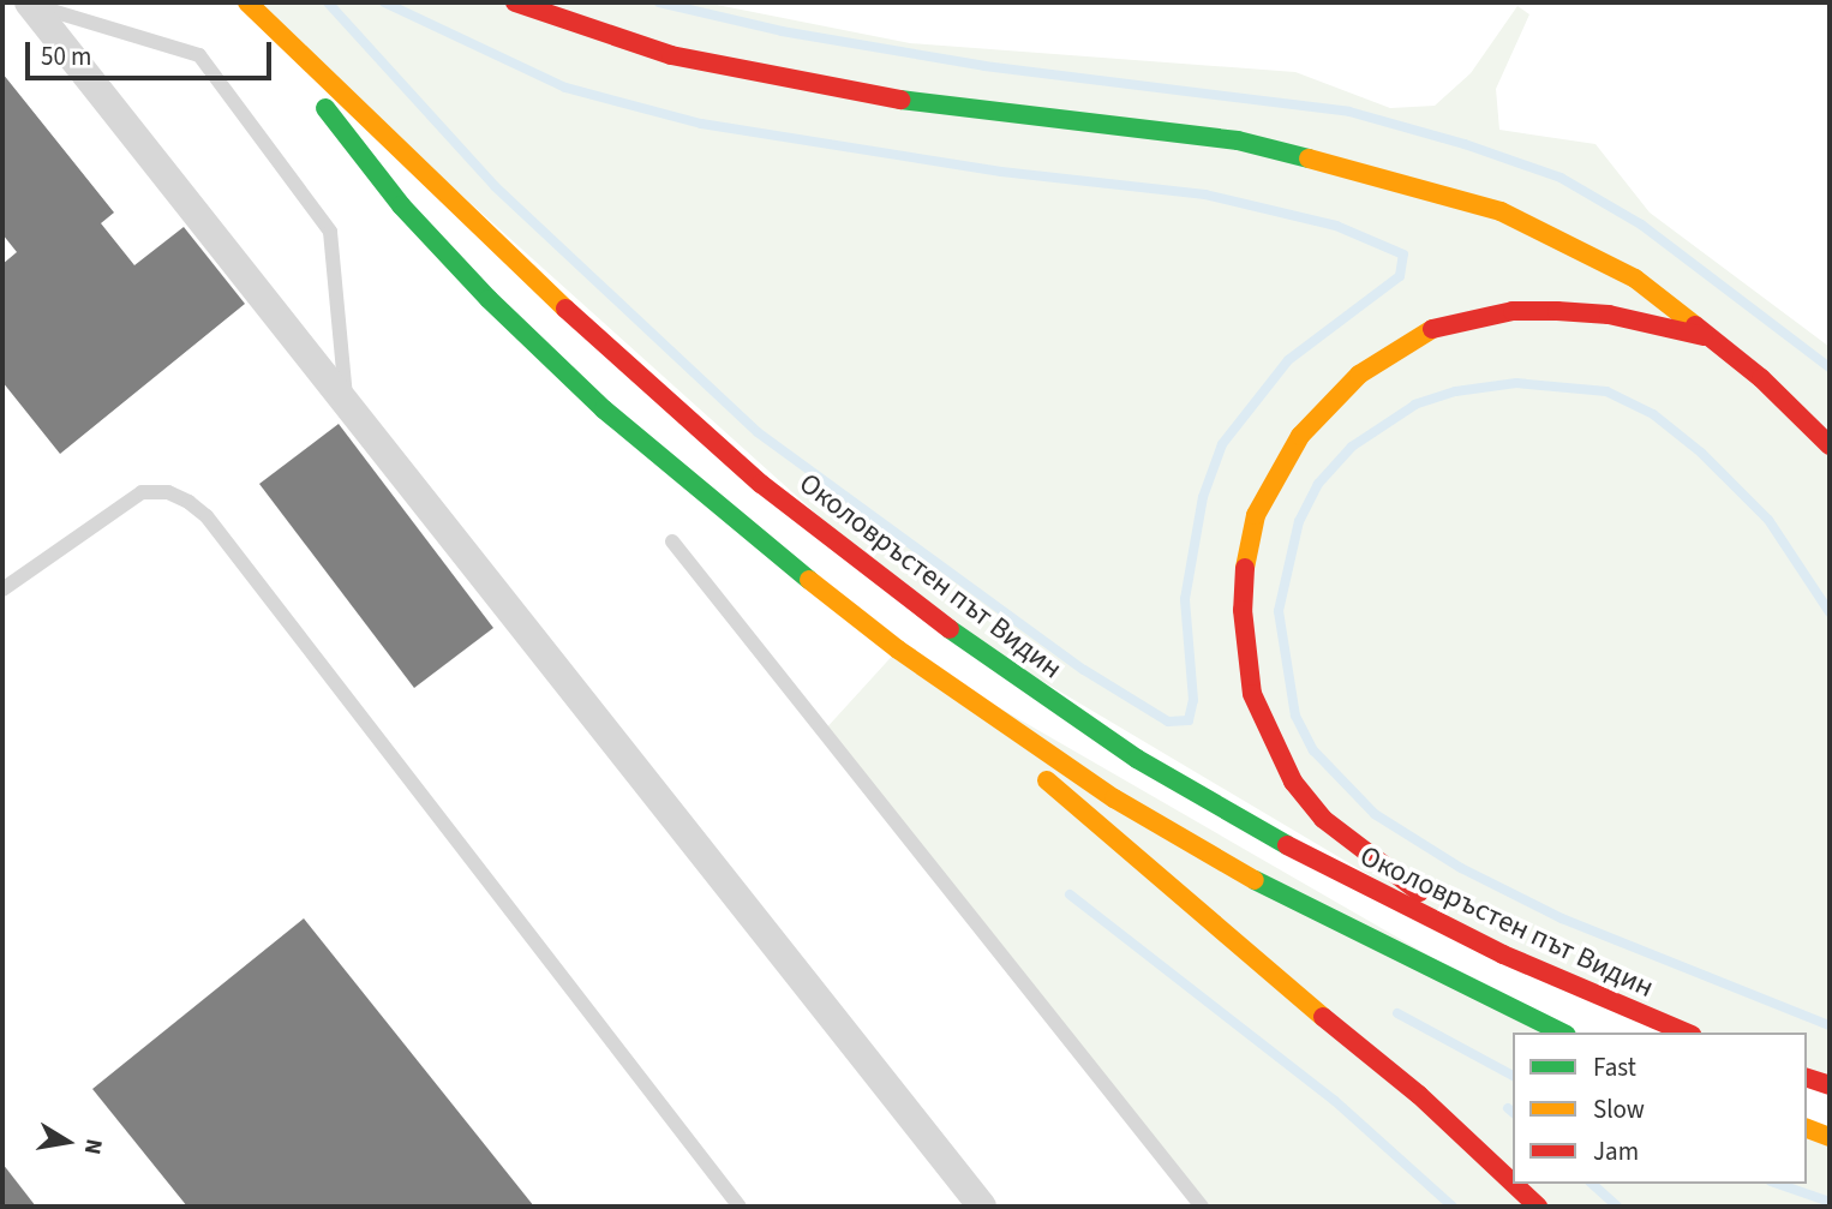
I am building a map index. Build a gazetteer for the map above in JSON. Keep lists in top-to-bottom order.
{
  "streets": {
    "main road": ["Околовръстен път Видин"]
  },
  "legend": ["Fast", "Slow", "Jam"],
  "scale_bar": "50 m",
  "north": "right"
}
